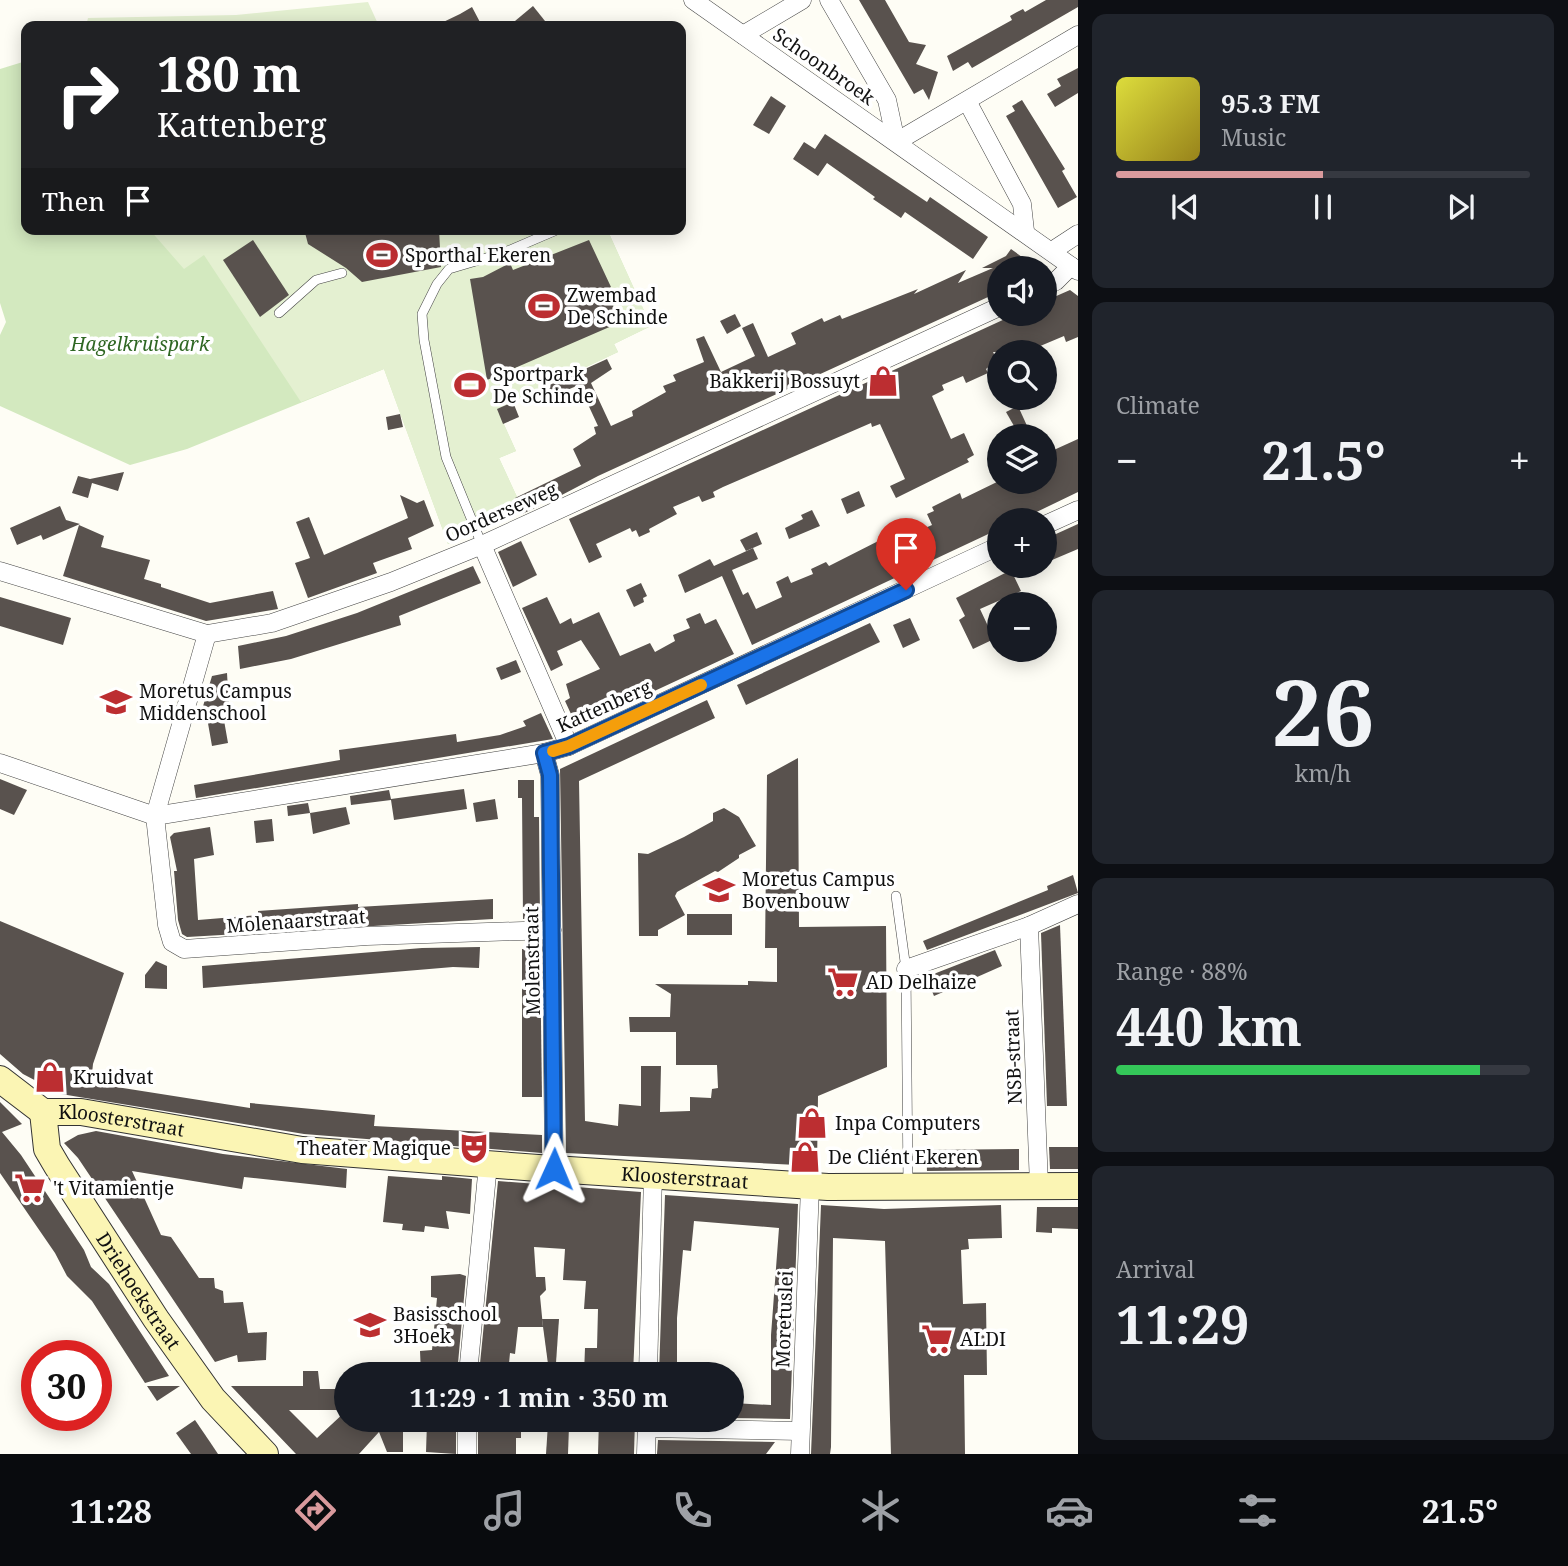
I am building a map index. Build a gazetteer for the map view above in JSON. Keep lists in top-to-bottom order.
{
  "streets": {
    "main road": ["Kloosterstraat", "Driehoekstraat"],
    "street": [
      "Schoonbroek",
      "Oorderseweg",
      "Kattenberg",
      "Molenaarstraat",
      "Molenstraat",
      "NSB-straat",
      "Moretuslei"
    ]
  },
  "crossings": [
    ["Kattenberg", "Molenaarstraat"],
    ["Kattenberg", "Molenstraat"],
    ["Molenaarstraat", "Molenstraat"],
    ["Molenstraat", "Kloosterstraat"],
    ["NSB-straat", "Kloosterstraat"],
    ["Kloosterstraat", "Driehoekstraat"],
    ["Kloosterstraat", "Moretuslei"]
  ],
  "parks": ["Hagelkruispark"],
  "places": {
    "sports": ["Sporthal Ekeren", "Zwembad De Schinde", "Sportpark De Schinde"],
    "shop": [
      "Bakkerij Bossuyt",
      "Kruidvat",
      "Inpa Computers",
      "De Cliént Ekeren"
    ],
    "school or university": ["Moretus Campus Middenschool", "Moretus Campus Bovenbouw", "Basisschool 3Hoek"],
    "supermarket": ["AD Delhaize", "'t Vitamientje", "ALDI"],
    "theatre": ["Theater Magique"]
  },
  "page": {
    "turn": ["180 m", "Kattenberg"],
    "song": ["95.3 FM", "Music"],
    "then": "Then",
    "map_buttons": ["+", "−"],
    "tile": [
      "Climate",
      ["26", "km/h"],
      ["Range · 88%", "440 km"],
      ["Arrival", "11:29"]
    ],
    "heat": ["−", "21.5°", "+"],
    "limit": "30",
    "trip": "11:29 · 1 min · 350 m",
    "tabs": ["11:28", "21.5°"]
  }
}
